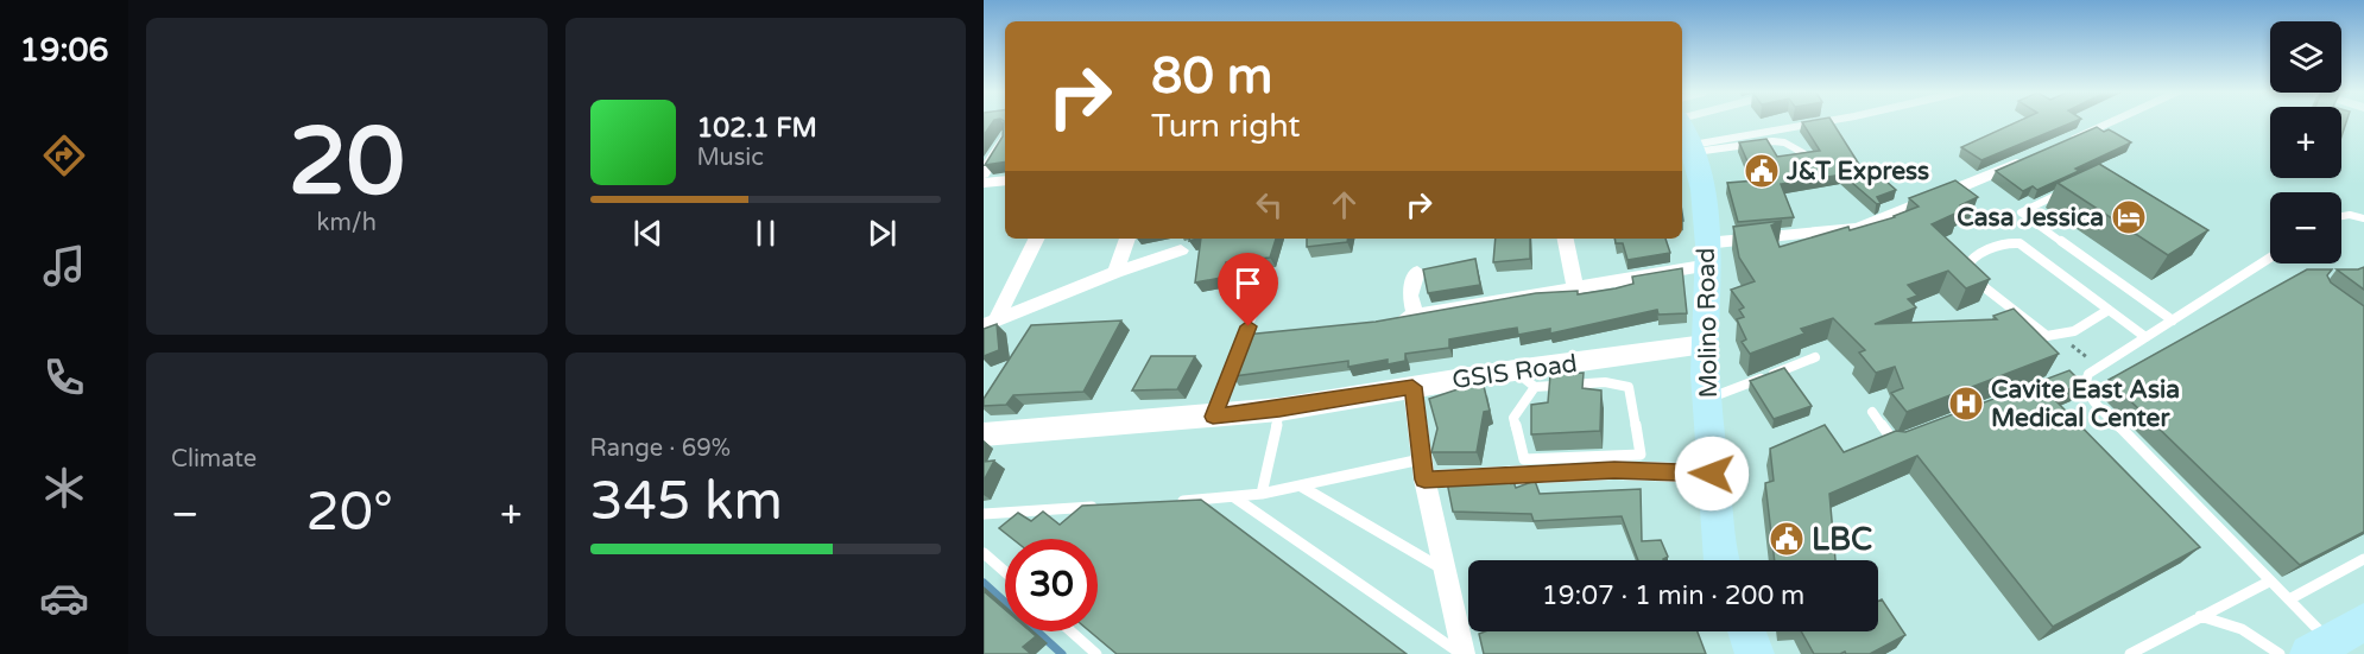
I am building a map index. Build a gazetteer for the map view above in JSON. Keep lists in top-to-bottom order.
{
  "streets": {
    "main road": ["Molino Road", "GSIS Road"]
  },
  "crossings": [
    ["Molino Road", "GSIS Road"]
  ],
  "places": {
    "public building": ["J&T Express", "LBC"],
    "hotel": ["Casa Jessica"],
    "hospital": ["Cavite East Asia Medical Center"]
  },
  "page": {
    "tabs": "19:06",
    "tile": [
      ["20", "km/h"],
      "Climate",
      ["Range · 69%", "345 km"]
    ],
    "map_buttons": ["+", "−"],
    "turn": ["80 m", "Turn right"],
    "song": ["102.1 FM", "Music"],
    "heat": ["−", "20°", "+"],
    "limit": "30",
    "trip": "19:07 · 1 min · 200 m"
  }
}
